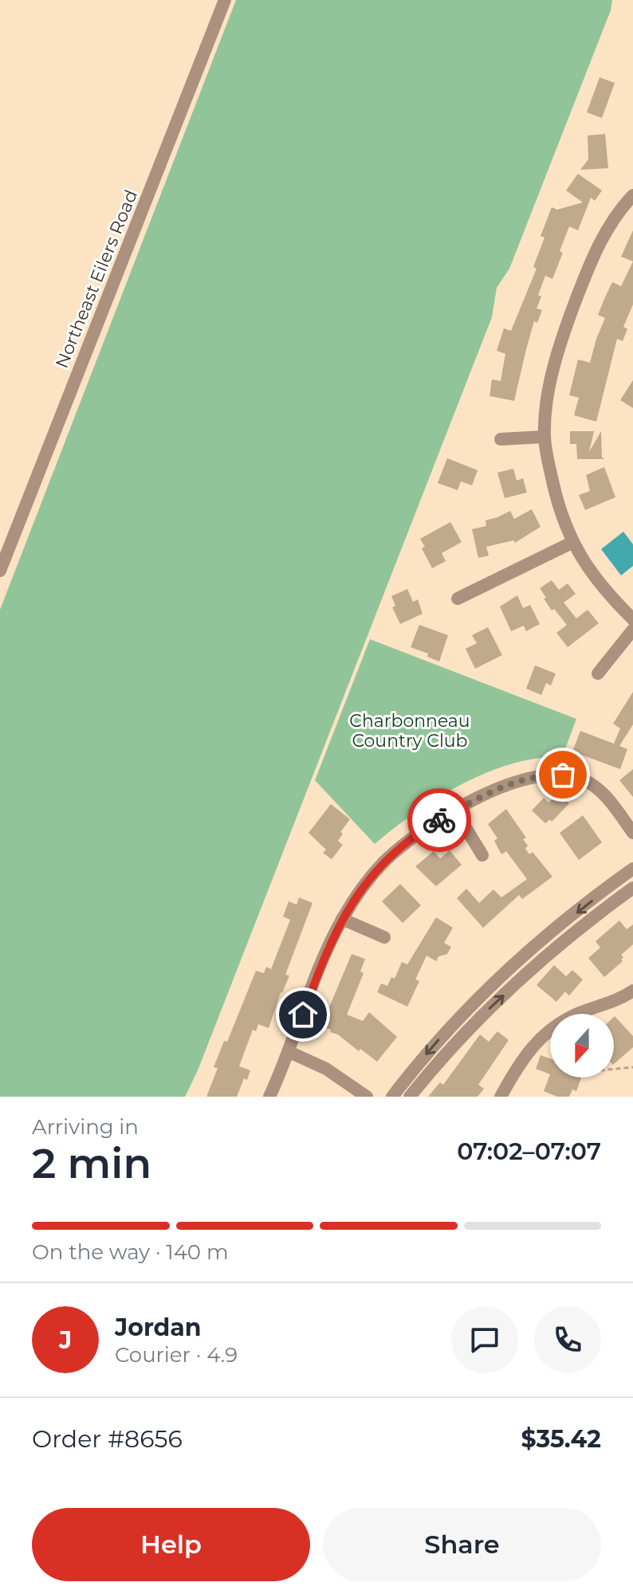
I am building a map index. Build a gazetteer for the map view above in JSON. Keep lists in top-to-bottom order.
{
  "streets": {
    "street": ["Northeast Eilers Road"]
  },
  "parks": ["Charbonneau Country Club"],
  "north": "bottom",
  "page": {
    "heading": ["2 min", "Arriving in", "07:02–07:07"],
    "panel": [
      "Jordan",
      "Courier · 4.9",
      "Order #8656",
      "$35.42"
    ],
    "bar": "On the way · 140 m",
    "round": "J",
    "buttons": ["Help", "Share"]
  }
}
